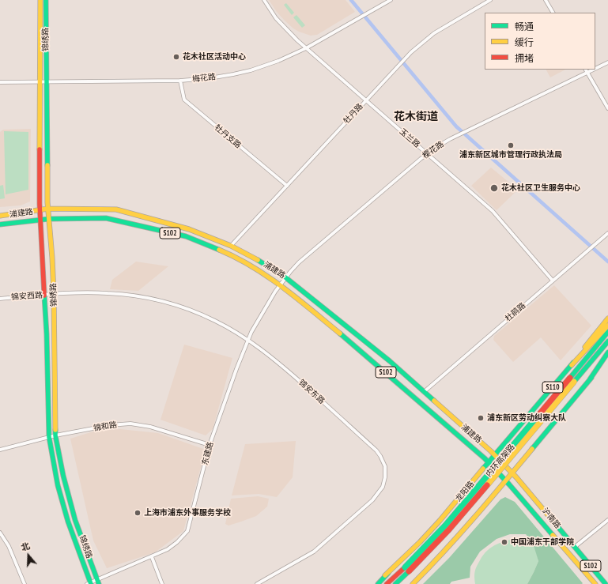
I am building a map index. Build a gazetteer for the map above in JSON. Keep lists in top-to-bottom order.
{
  "streets": {
    "main road": [
      "锦绣路",
      "浦建路",
      "S102",
      "S110",
      "内环高架路",
      "龙阳路",
      "沪南路"
    ],
    "street": [
      "梅花路",
      "牡丹路",
      "牡丹支路",
      "玉兰路",
      "樱花路",
      "锦安西路",
      "杜鹃路",
      "锦安东路",
      "锦和路",
      "东建路"
    ]
  },
  "crossings": [
    ["锦绣路", "梅花路"],
    ["锦绣路", "浦建路"],
    ["锦绣路", "锦安西路"],
    ["锦绣路", "锦安东路"],
    ["锦绣路", "锦和路"],
    ["锦绣路", "东建路"],
    ["梅花路", "牡丹支路"],
    ["梅花路", "玉兰路"],
    ["牡丹路", "牡丹支路"],
    ["牡丹路", "玉兰路"],
    ["牡丹路", "浦建路"],
    ["玉兰路", "樱花路"],
    ["玉兰路", "杜鹃路"],
    ["樱花路", "浦建路"],
    ["樱花路", "东建路"],
    ["浦建路", "杜鹃路"],
    ["浦建路", "东建路"],
    ["浦建路", "龙阳路"],
    ["浦建路", "沪南路"],
    ["锦安西路", "锦安东路"],
    ["锦安东路", "东建路"],
    ["锦和路", "东建路"],
    ["龙阳路", "沪南路"]
  ],
  "districts": ["花木街道"],
  "places": [
    "花木社区活动中心",
    "浦东新区城市管理行政执法局",
    "花木社区卫生服务中心",
    "浦东新区劳动纠察大队",
    "上海市浦东外事服务学校",
    "中国浦东干部学院"
  ],
  "legend": ["畅通", "缓行", "拥堵"],
  "north": "top"
}
